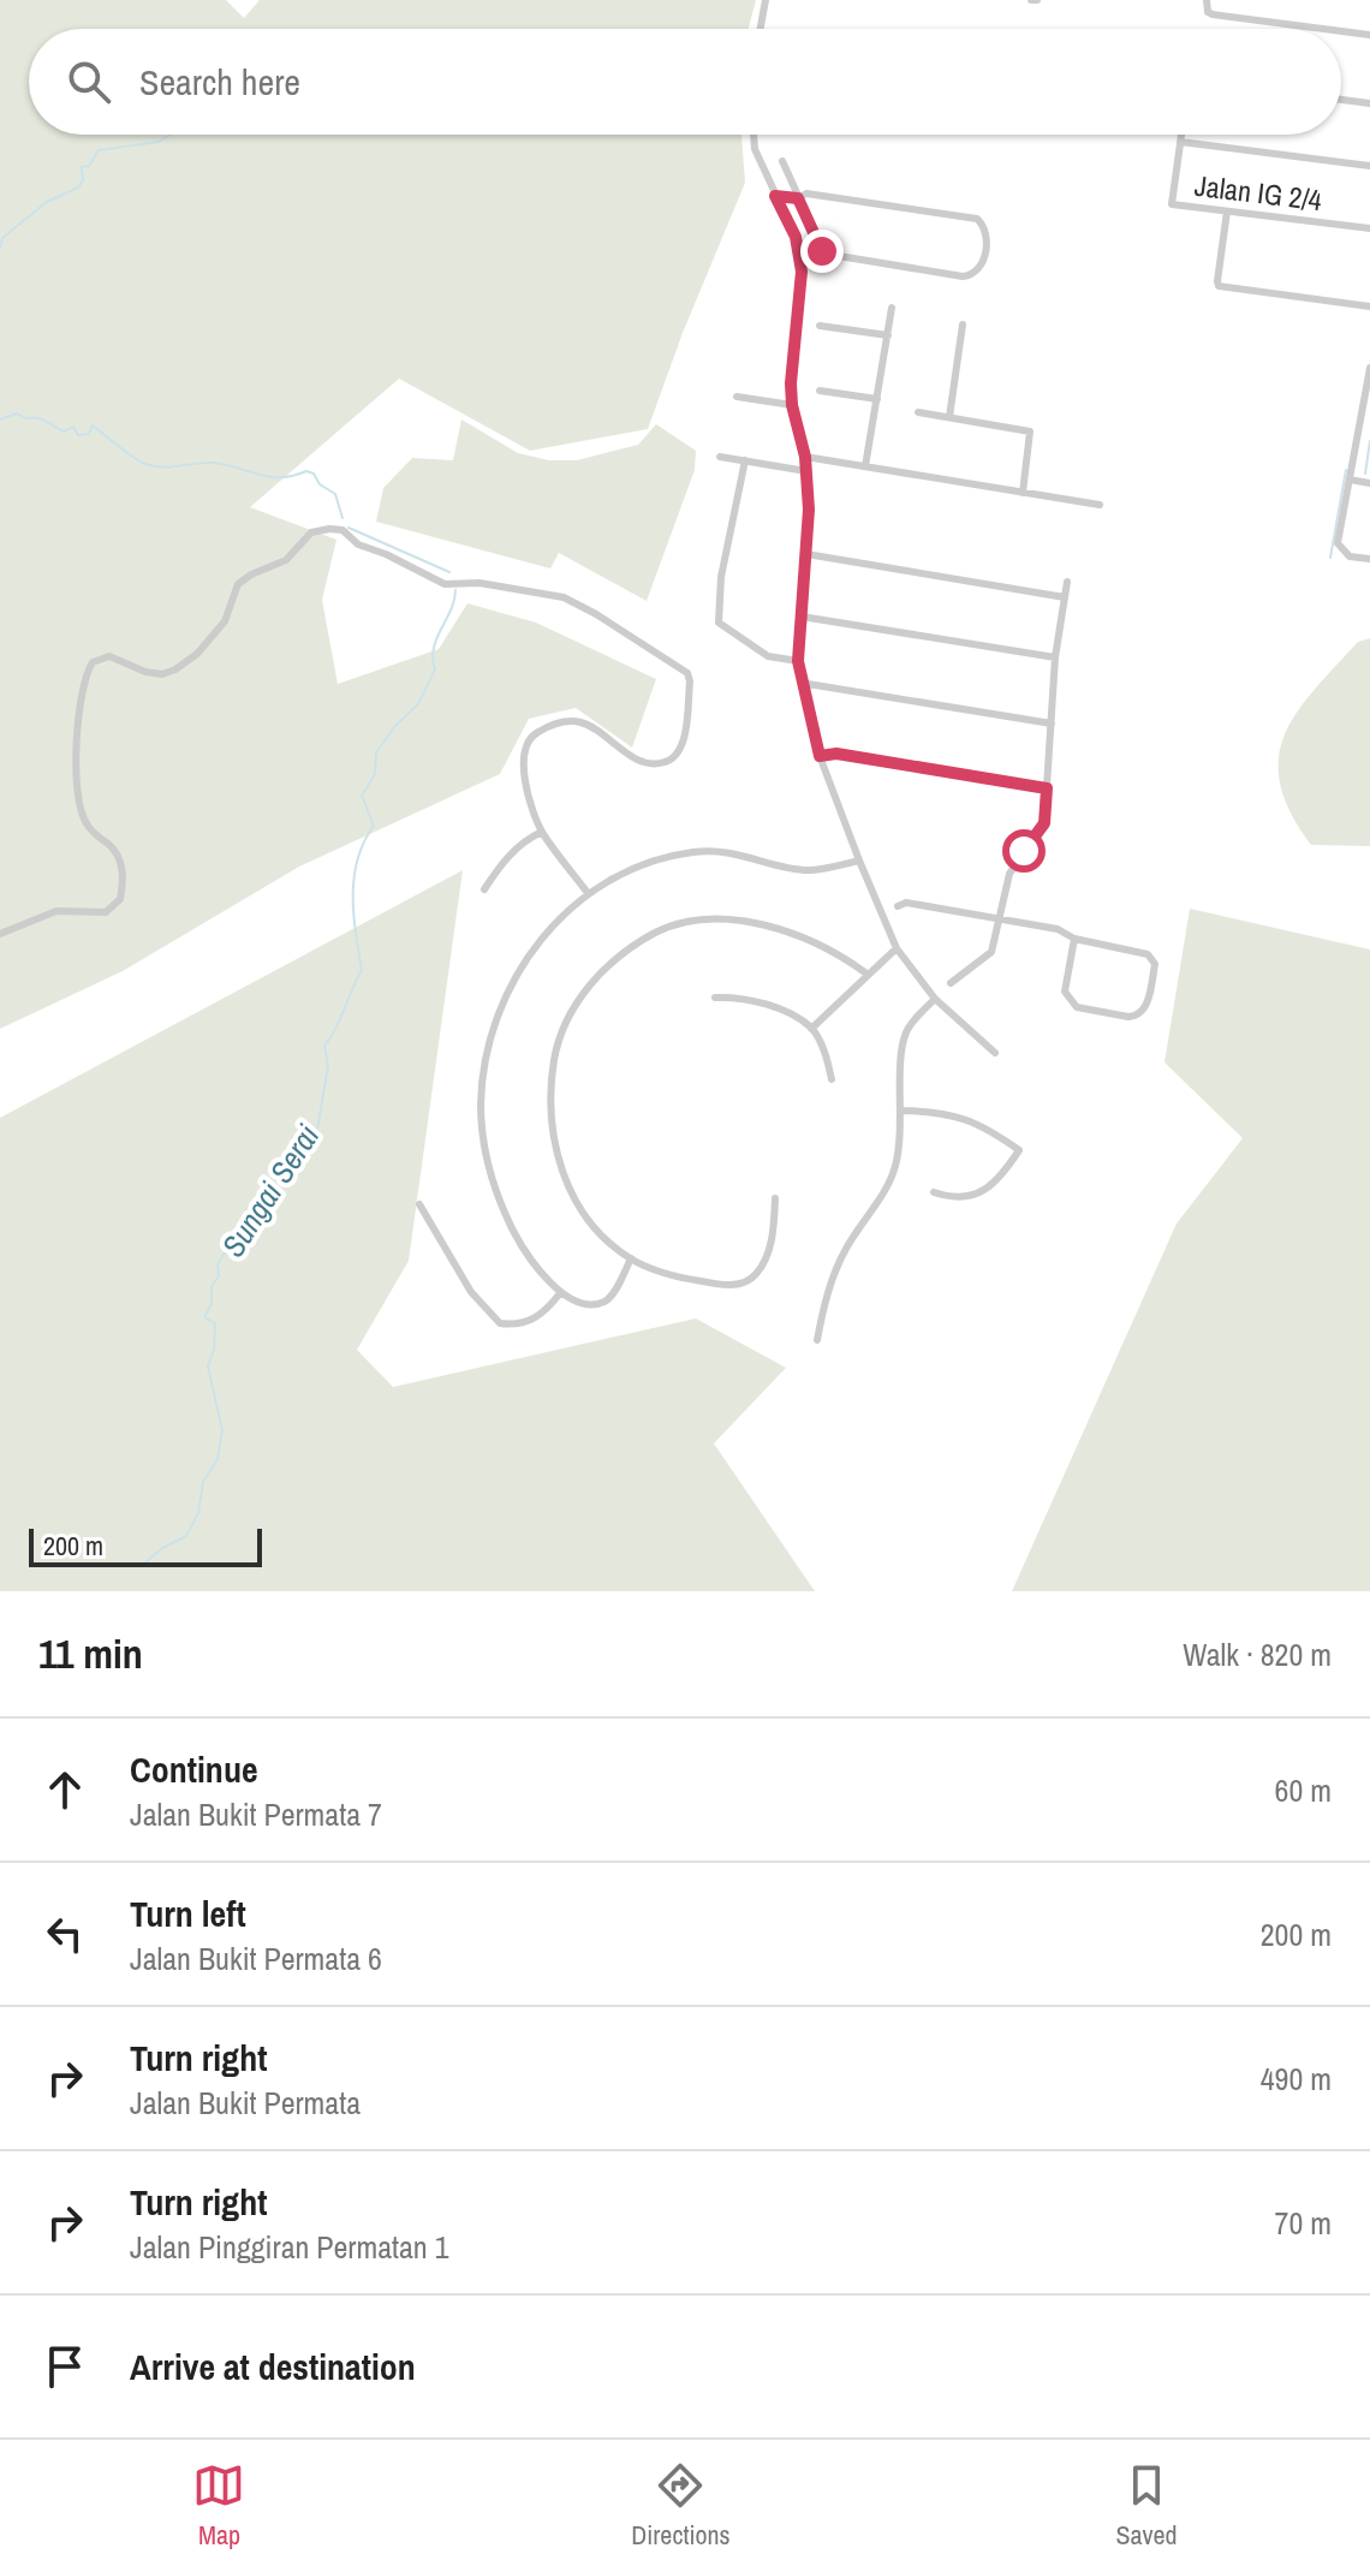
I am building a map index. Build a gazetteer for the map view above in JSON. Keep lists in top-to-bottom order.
{
  "streets": {
    "street": ["Jalan IG 2/4"]
  },
  "water": ["Sungai Serai"],
  "scale_bar": "200 m",
  "page": {
    "search": "Search here",
    "scale": "200 m",
    "heading": ["11 min", "Walk · 820 m"],
    "list": [
      ["Continue", "Jalan Bukit Permata 7", "60 m"],
      ["Turn left", "Jalan Bukit Permata 6", "200 m"],
      ["Turn right", "Jalan Bukit Permata", "490 m"],
      ["Turn right", "Jalan Pinggiran Permatan 1", "70 m"],
      "Arrive at destination"
    ],
    "nav": ["Map", "Directions", "Saved"]
  }
}
